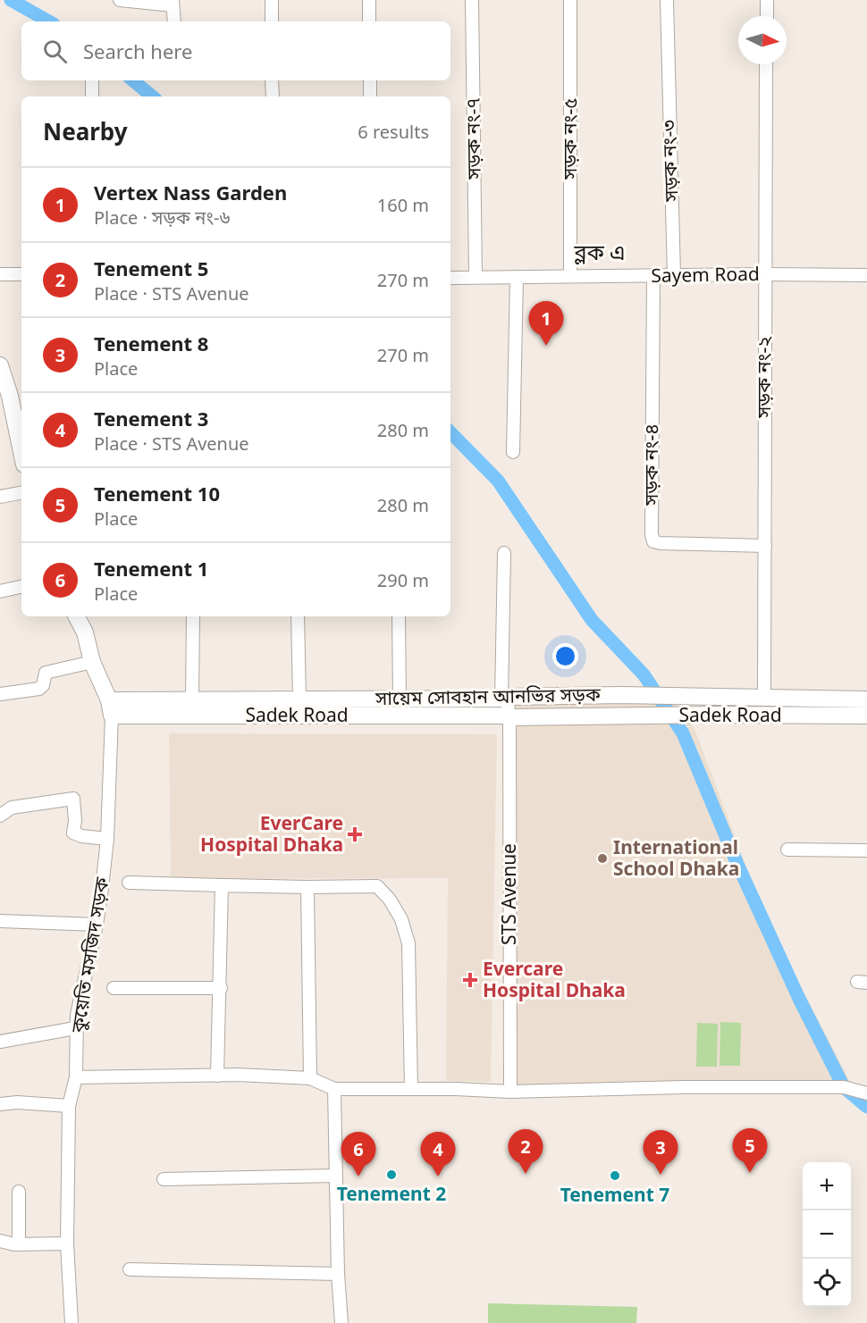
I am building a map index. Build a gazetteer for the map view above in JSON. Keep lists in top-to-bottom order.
{
  "streets": {
    "street": [
      "সড়ক নং-৭",
      "সড়ক নং-৫",
      "সড়ক নং-৩",
      "Sayem Road",
      "সড়ক নং-২",
      "সড়ক নং-৪",
      "সায়েম সোবহান আনভির সড়ক",
      "Sadek Road",
      "STS Avenue",
      "কুয়েতি মসজিদ সড়ক"
    ]
  },
  "crossings": [
    ["সড়ক নং-৭", "Sayem Road"],
    ["সড়ক নং-৫", "Sayem Road"],
    ["সড়ক নং-৩", "Sayem Road"],
    ["Sayem Road", "সড়ক নং-২"],
    ["Sayem Road", "সড়ক নং-৪"],
    ["সড়ক নং-২", "সড়ক নং-৪"],
    ["সড়ক নং-২", "সায়েম সোবহান আনভির সড়ক"],
    ["সায়েম সোবহান আনভির সড়ক", "Sadek Road"],
    ["সায়েম সোবহান আনভির সড়ক", "STS Avenue"],
    ["সায়েম সোবহান আনভির সড়ক", "কুয়েতি মসজিদ সড়ক"],
    ["Sadek Road", "STS Avenue"],
    ["Sadek Road", "কুয়েতি মসজিদ সড়ক"]
  ],
  "districts": ["ব্লক এ"],
  "places": {
    "health": ["EverCare Hospital Dhaka", "Evercare Hospital Dhaka"],
    "other": ["International School Dhaka", "Tenement 2", "Tenement 7"]
  },
  "north": "right",
  "page": {
    "search": "Search here",
    "heading": ["Nearby", "6 results"],
    "list": [
      {
        "mark": "1",
        "name": "Vertex Nass Garden",
        "note": "Place · সড়ক নং-৬",
        "value": "160 m"
      },
      {
        "mark": "2",
        "name": "Tenement 5",
        "note": "Place · STS Avenue",
        "value": "270 m"
      },
      {
        "mark": "3",
        "name": "Tenement 8",
        "note": "Place",
        "value": "270 m"
      },
      {
        "mark": "4",
        "name": "Tenement 3",
        "note": "Place · STS Avenue",
        "value": "280 m"
      },
      {
        "mark": "5",
        "name": "Tenement 10",
        "note": "Place",
        "value": "280 m"
      },
      {
        "mark": "6",
        "name": "Tenement 1",
        "note": "Place",
        "value": "290 m"
      }
    ],
    "pins": [
      "1",
      "5",
      "2",
      "3",
      "4",
      "6"
    ],
    "map_buttons": ["+", "−"]
  }
}
